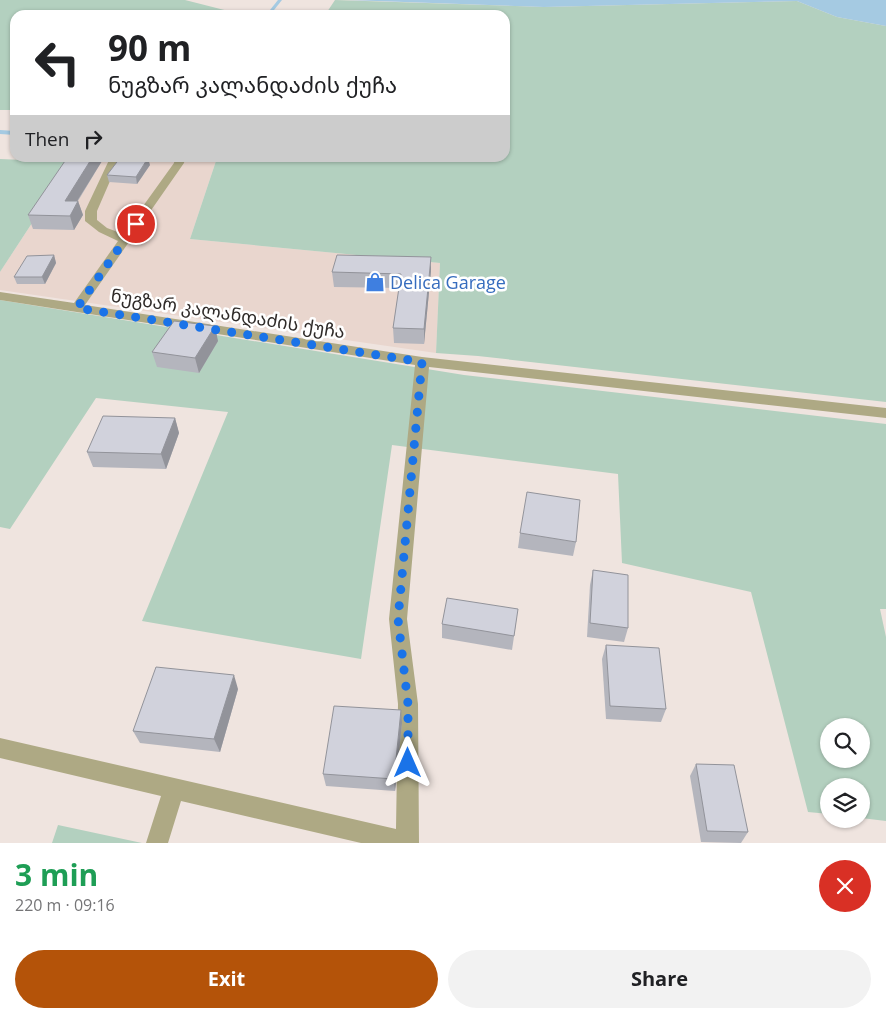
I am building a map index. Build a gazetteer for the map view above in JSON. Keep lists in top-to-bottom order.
{
  "streets": {
    "street": ["ნუგზარ კალანდაძის ქუჩა"]
  },
  "places": {
    "shop": ["Delica Garage"]
  },
  "page": {
    "turn": ["90 m", "ნუგზარ კალანდაძის ქუჩა"],
    "then": "Then",
    "heading": ["3 min", "220 m · 09:16"],
    "buttons": ["Exit", "Share"]
  }
}
